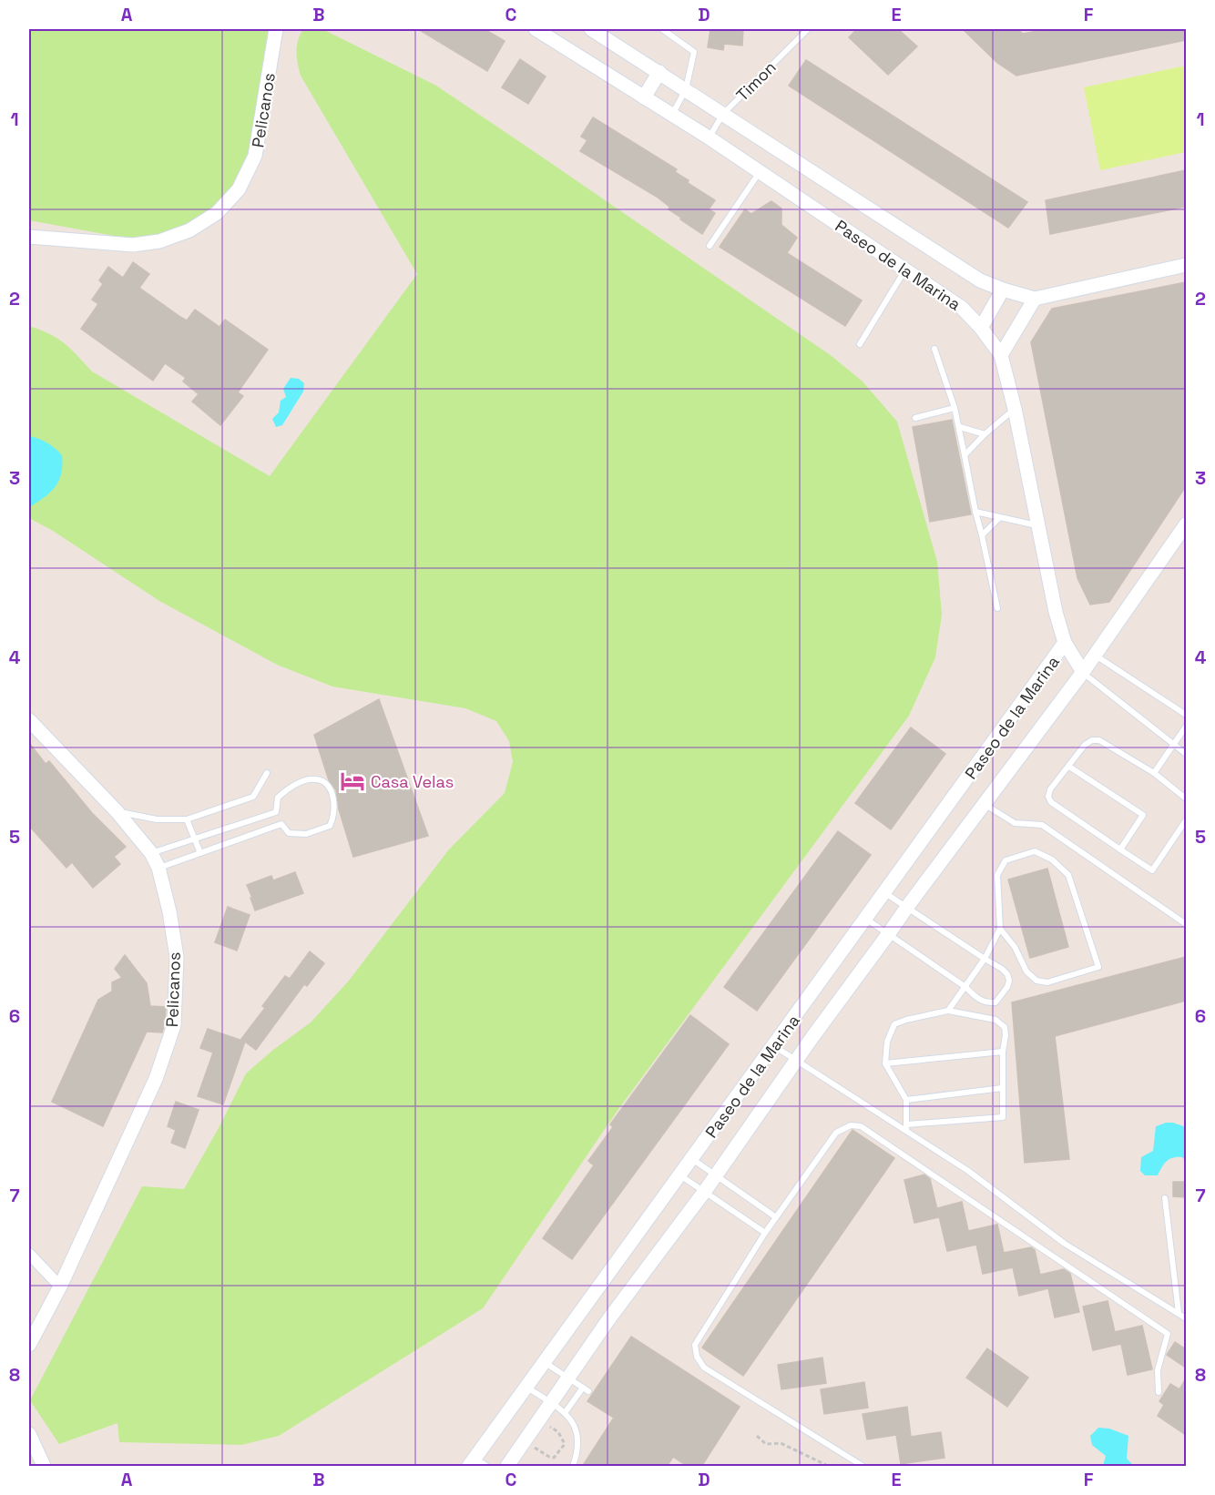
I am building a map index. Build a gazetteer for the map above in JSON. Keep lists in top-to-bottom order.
{
  "streets": {
    "street": ["Pelicanos", "Paseo de la Marina"],
    "lane": ["Timon"]
  },
  "crossings": [
    ["Timon", "Paseo de la Marina"]
  ],
  "places": {
    "hotel": ["Casa Velas"]
  },
  "grid": {
    "columns": [
      "A",
      "B",
      "C",
      "D",
      "E",
      "F"
    ],
    "rows": [
      "1",
      "2",
      "3",
      "4",
      "5",
      "6",
      "7",
      "8"
    ]
  }
}
